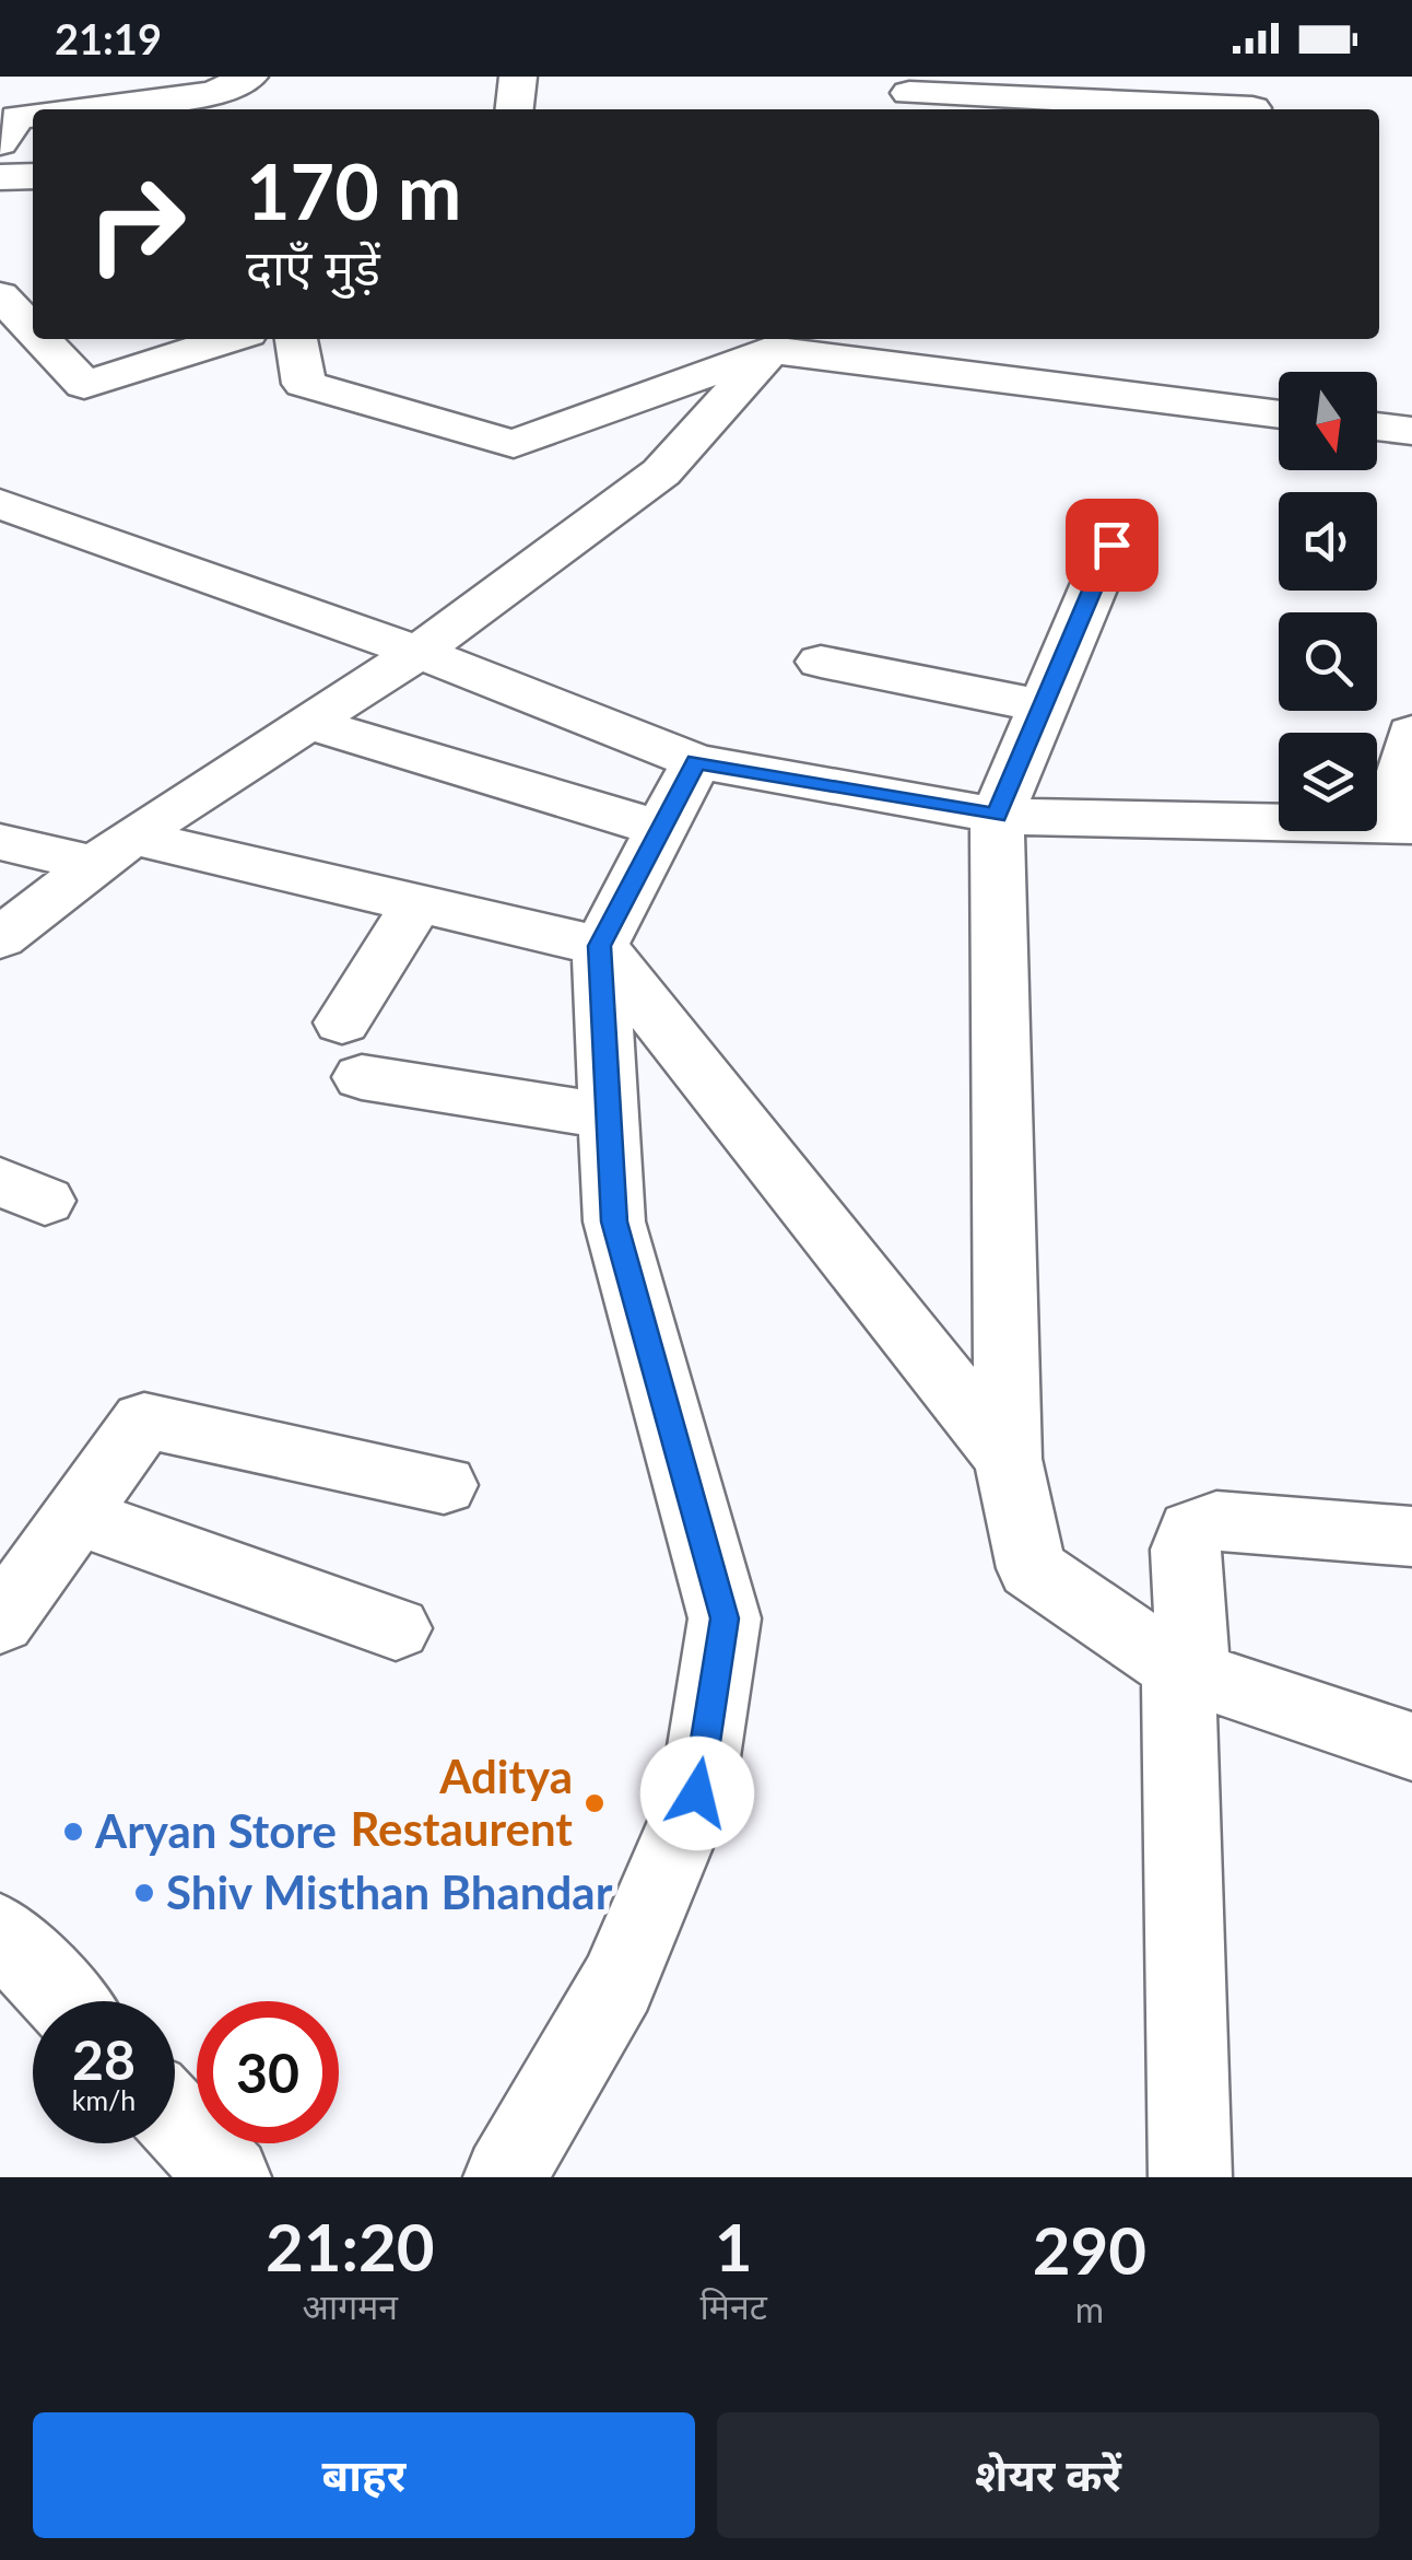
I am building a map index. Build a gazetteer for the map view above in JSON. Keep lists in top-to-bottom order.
{
  "places": ["Aditya Restaurent", "Aryan Store", "Shiv Misthan Bhandar"],
  "north": "bottom",
  "page": {
    "status": "21:19",
    "turn": ["170 m", "दाएँ मुड़ें"],
    "speed": "28 km/h",
    "limit": "30",
    "eta": [
      "21:20",
      "आगमन",
      "1",
      "मिनट",
      "290",
      "m"
    ],
    "buttons": ["बाहर", "शेयर करें"]
  }
}
